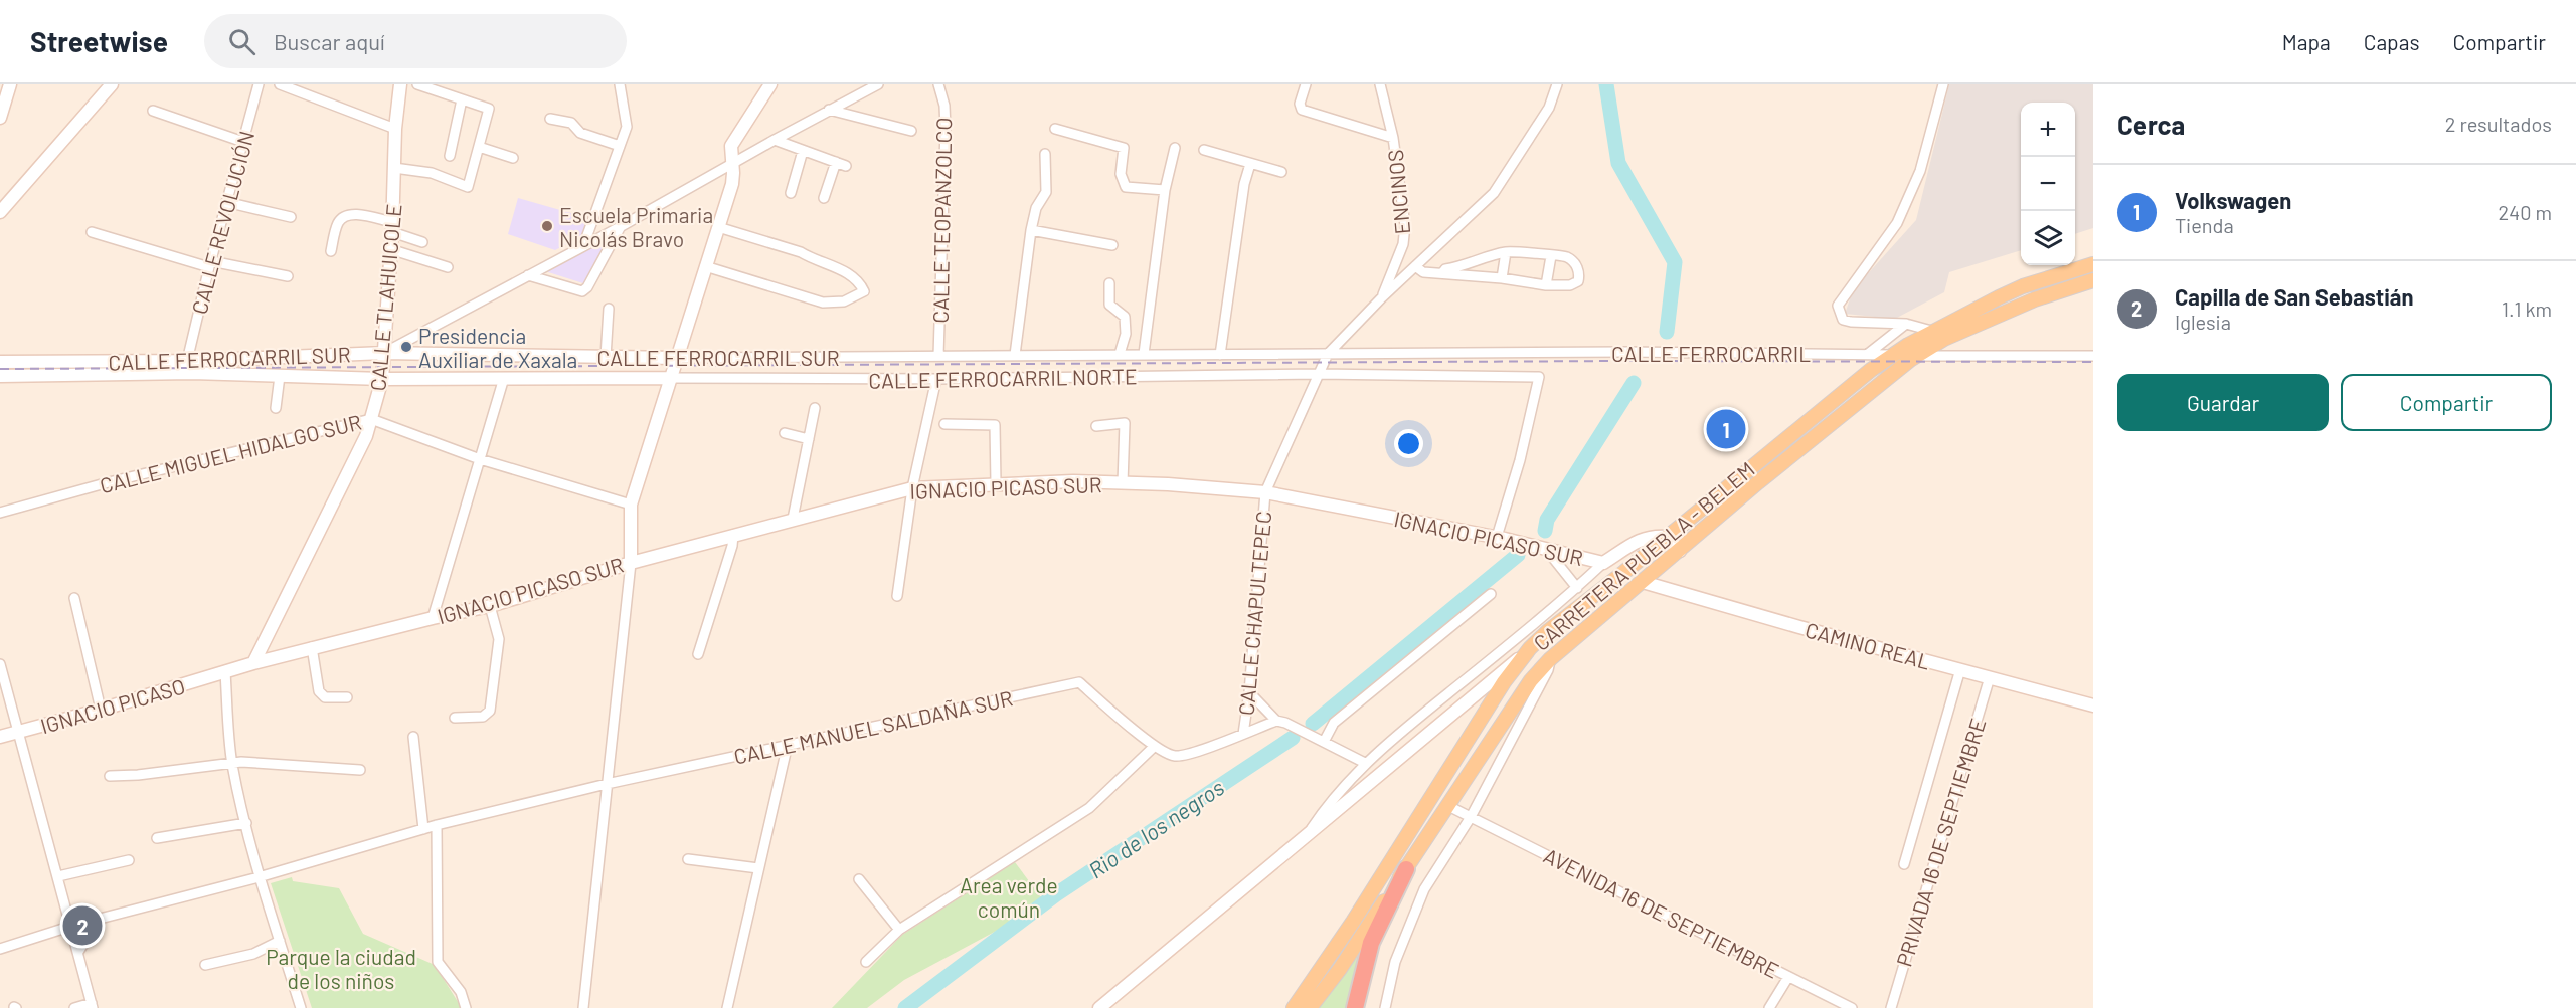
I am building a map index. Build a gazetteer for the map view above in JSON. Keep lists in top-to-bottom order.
{
  "streets": {
    "main road": [
      "CALLE TLAHUICOLE",
      "CALLE FERROCARRIL SUR",
      "CALLE FERROCARRIL NORTE",
      "IGNACIO PICASO SUR",
      "CARRETERA PUEBLA - BELEM",
      "CAMINO REAL",
      "IGNACIO PICASO"
    ],
    "street": [
      "ENCINOS",
      "CALLE TEOPANZOLCO",
      "CALLE REVOLUCIÓN",
      "CALLE FERROCARRIL",
      "CALLE MIGUEL HIDALGO SUR",
      "CALLE CHAPULTEPEC",
      "CALLE MANUEL SALDAÑA SUR",
      "PRIVADA 16 DE SEPTIEMBRE",
      "AVENIDA 16 DE SEPTIEMBRE"
    ]
  },
  "crossings": [
    ["ENCINOS", "CALLE CHAPULTEPEC"],
    ["CALLE TEOPANZOLCO", "CALLE FERROCARRIL SUR"],
    ["CALLE REVOLUCIÓN", "CALLE FERROCARRIL SUR"],
    ["CALLE TLAHUICOLE", "CALLE FERROCARRIL SUR"],
    ["CALLE TLAHUICOLE", "CALLE FERROCARRIL NORTE"],
    ["CALLE TLAHUICOLE", "CALLE MIGUEL HIDALGO SUR"],
    ["CALLE TLAHUICOLE", "IGNACIO PICASO SUR"],
    ["CALLE FERROCARRIL", "CALLE FERROCARRIL SUR"],
    ["CALLE FERROCARRIL", "CARRETERA PUEBLA - BELEM"],
    ["CALLE FERROCARRIL", "CALLE CHAPULTEPEC"],
    ["CALLE FERROCARRIL SUR", "CALLE CHAPULTEPEC"],
    ["CALLE FERROCARRIL NORTE", "CALLE CHAPULTEPEC"],
    ["IGNACIO PICASO SUR", "CARRETERA PUEBLA - BELEM"],
    ["IGNACIO PICASO SUR", "CALLE CHAPULTEPEC"],
    ["IGNACIO PICASO SUR", "IGNACIO PICASO"],
    ["CARRETERA PUEBLA - BELEM", "CAMINO REAL"],
    ["CARRETERA PUEBLA - BELEM", "AVENIDA 16 DE SEPTIEMBRE"],
    ["CALLE CHAPULTEPEC", "CALLE MANUEL SALDAÑA SUR"],
    ["CAMINO REAL", "PRIVADA 16 DE SEPTIEMBRE"]
  ],
  "water": ["Rio de los negros"],
  "parks": ["Area verde común", "Parque la ciudad de los niños"],
  "places": ["Escuela Primaria Nicolás Bravo", "Presidencia Auxiliar de Xaxala"],
  "page": {
    "header": "Streetwise",
    "search": "Buscar aquí",
    "nav": ["Mapa", "Capas", "Compartir"],
    "heading": ["Cerca", "2 resultados"],
    "map_buttons": ["+", "−"],
    "list": [
      {
        "mark": "1",
        "name": "Volkswagen",
        "note": "Tienda",
        "value": "240 m"
      },
      {
        "mark": "2",
        "name": "Capilla de San Sebastián",
        "note": "Iglesia",
        "value": "1.1 km"
      }
    ],
    "buttons": ["Guardar", "Compartir"],
    "pins": ["1", "2"]
  }
}
